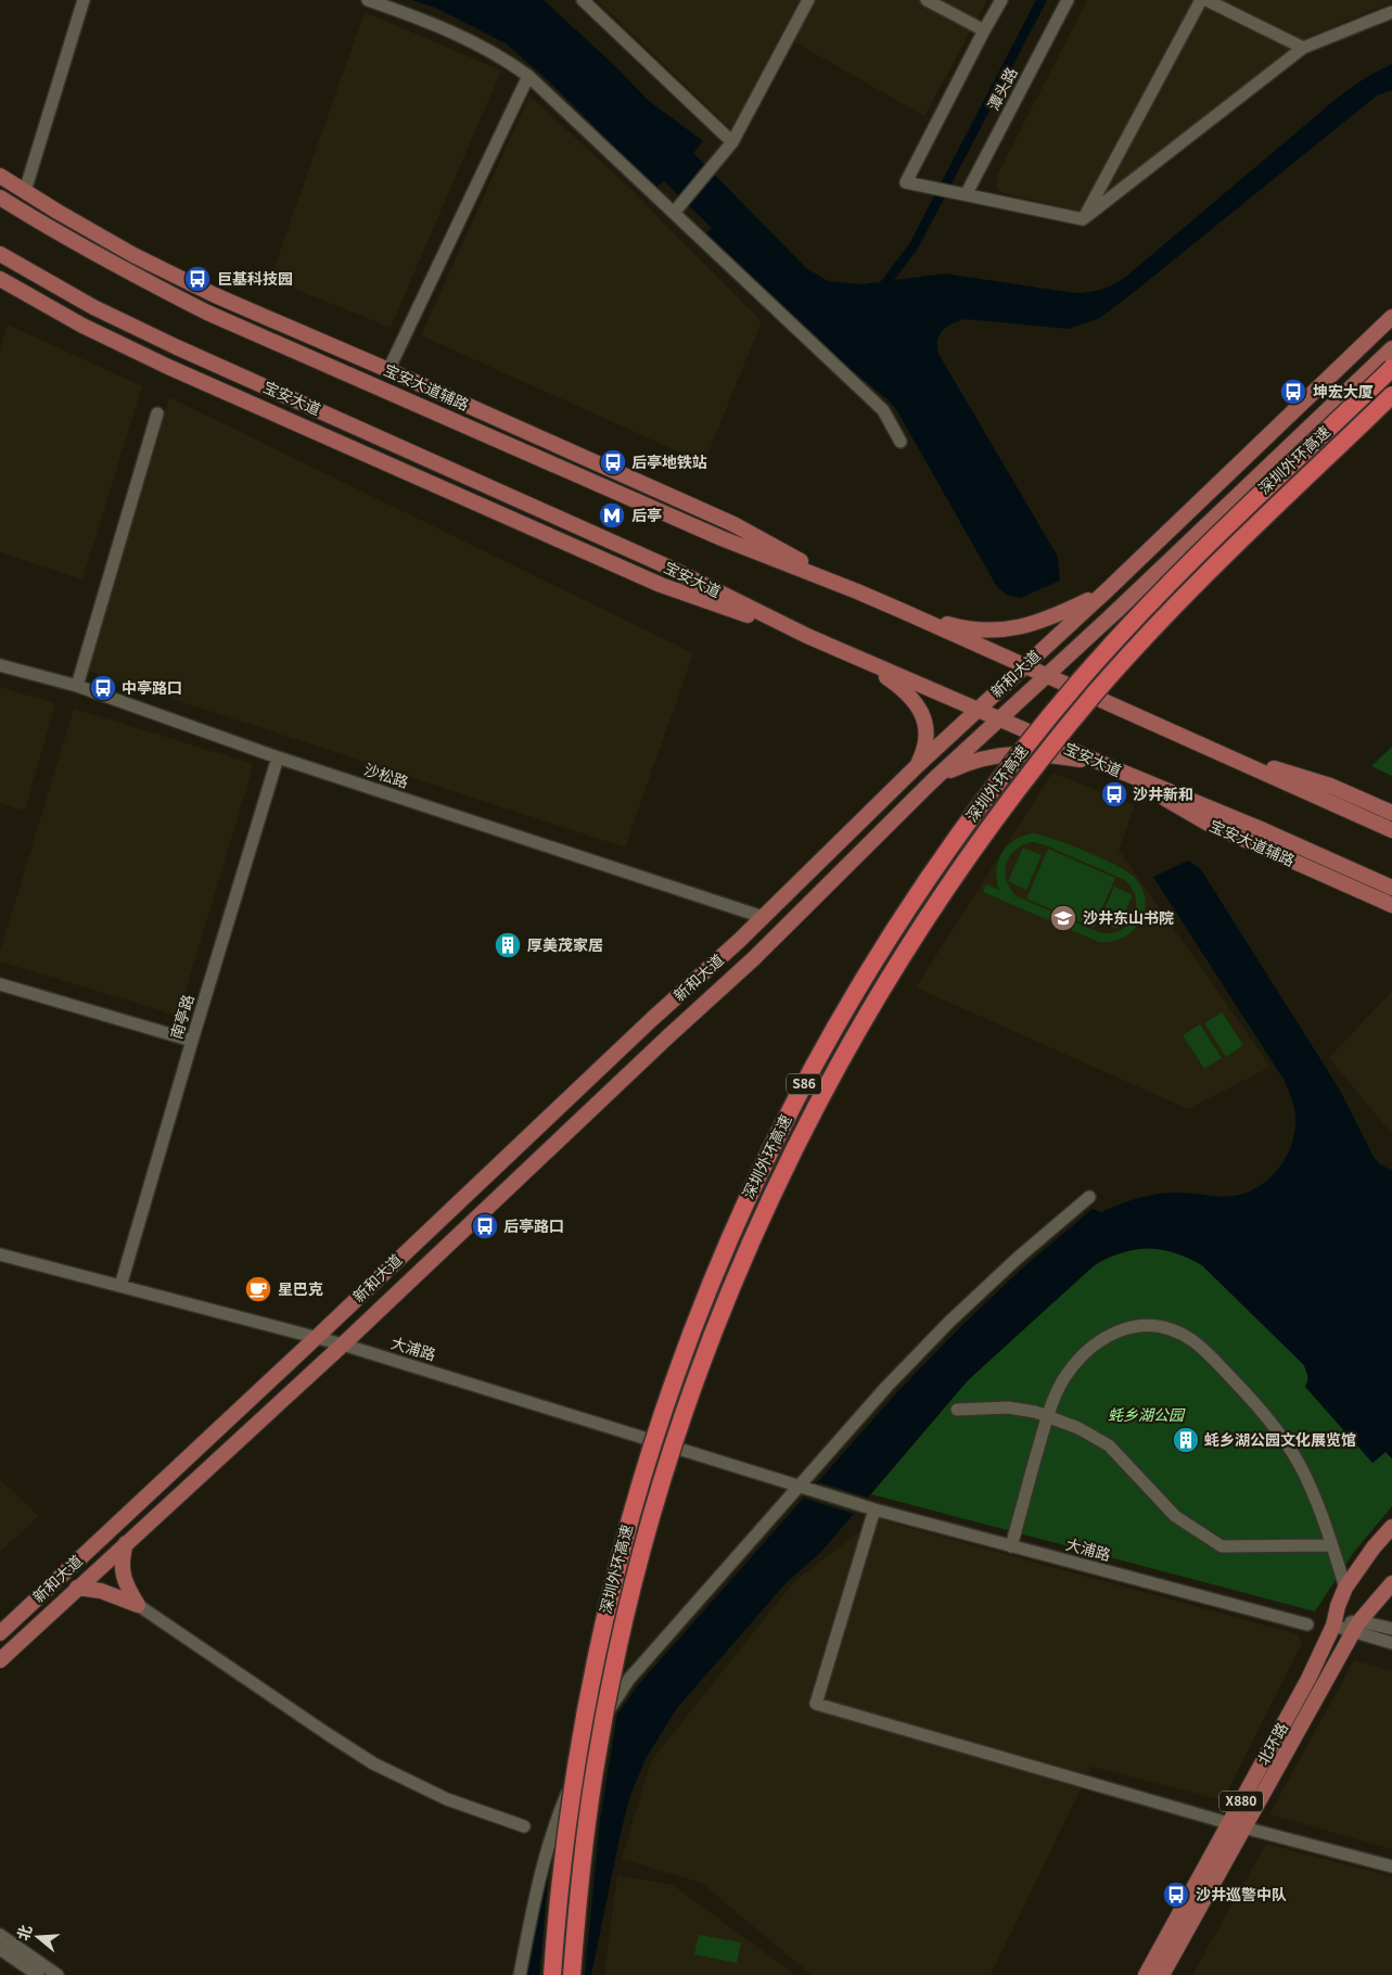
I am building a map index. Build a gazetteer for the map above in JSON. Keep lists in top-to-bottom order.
{
  "streets": {
    "highway": ["深圳外环高速", "S86"],
    "main road": [
      "宝安大道辅路",
      "宝安大道",
      "新和大道",
      "北环路",
      "X880"
    ],
    "street": [
      "潭头路",
      "沙松路",
      "南亭路",
      "大浦路"
    ]
  },
  "crossings": [
    ["宝安大道辅路", "宝安大道"],
    ["宝安大道", "新和大道"],
    ["新和大道", "沙松路"],
    ["新和大道", "大浦路"],
    ["沙松路", "南亭路"],
    ["南亭路", "大浦路"],
    ["北环路", "X880"]
  ],
  "parks": ["蚝乡湖公园"],
  "places": {
    "bus stop": [
      "巨基科技园",
      "坤宏大厦",
      "后亭地铁站",
      "中亭路口",
      "沙井新和",
      "后亭路口",
      "沙井巡警中队"
    ],
    "metro station": ["后亭"],
    "school or university": ["沙井东山书院"],
    "building": ["厚美茂家居", "蚝乡湖公园文化展览馆"],
    "cafe": ["星巴克"]
  },
  "north": "left"
}
